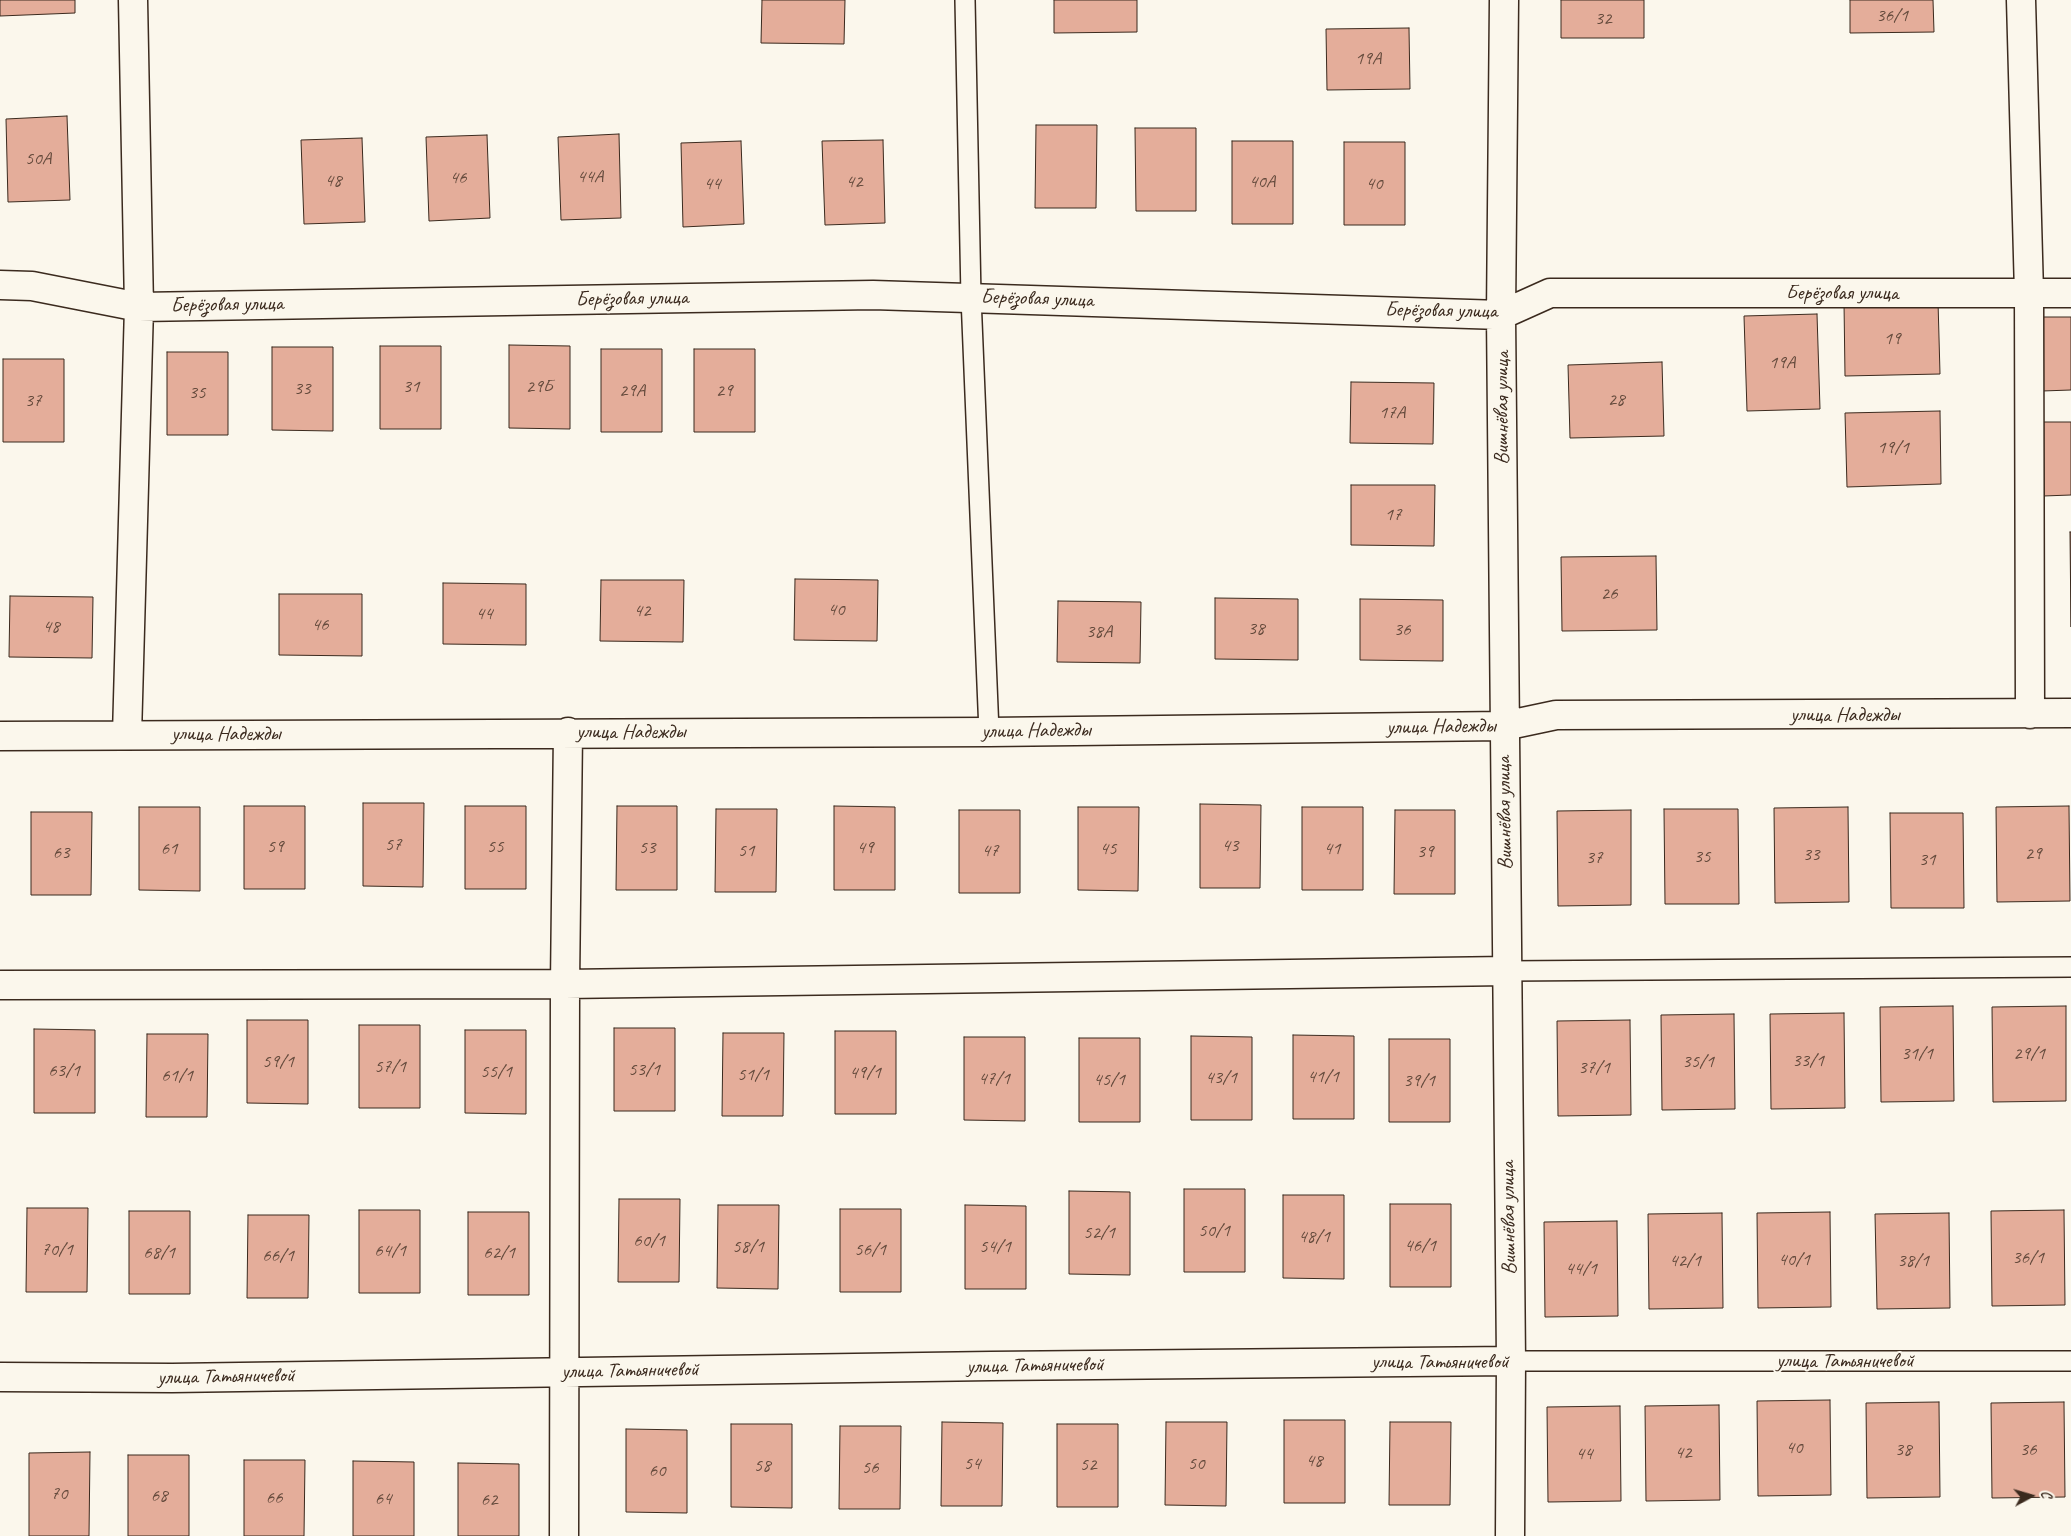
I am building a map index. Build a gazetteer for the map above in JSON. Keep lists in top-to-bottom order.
{
  "streets": {
    "street": [
      "Берёзовая улица",
      "Вишнёвая улица",
      "улица Надежды",
      "улица Татьяничевой"
    ]
  },
  "crossings": [
    ["Берёзовая улица", "Вишнёвая улица"],
    ["Вишнёвая улица", "улица Надежды"],
    ["Вишнёвая улица", "улица Татьяничевой"]
  ],
  "house_numbers": [
    "36/1",
    "32",
    "19А",
    "50А",
    "44А",
    "46",
    "48",
    "42",
    "40А",
    "44",
    "40",
    "19",
    "19А",
    "31",
    "29Б",
    "33",
    "29А",
    "29",
    "35",
    "28",
    "37",
    "17А",
    "19/1",
    "17",
    "26",
    "40",
    "42",
    "44",
    "46",
    "48",
    "38",
    "36",
    "38А",
    "57",
    "43",
    "59",
    "55",
    "53",
    "49",
    "61",
    "45",
    "41",
    "51",
    "47",
    "39",
    "63",
    "29",
    "33",
    "35",
    "37",
    "31",
    "31/1",
    "29/1",
    "33/1",
    "59/1",
    "35/1",
    "57/1",
    "37/1",
    "53/1",
    "63/1",
    "55/1",
    "49/1",
    "51/1",
    "61/1",
    "41/1",
    "43/1",
    "47/1",
    "45/1",
    "39/1",
    "50/1",
    "52/1",
    "48/1",
    "60/1",
    "46/1",
    "58/1",
    "54/1",
    "70/1",
    "56/1",
    "64/1",
    "68/1",
    "62/1",
    "66/1",
    "36/1",
    "40/1",
    "42/1",
    "38/1",
    "44/1",
    "40",
    "38",
    "36",
    "42",
    "44",
    "48",
    "54",
    "50",
    "52",
    "58",
    "56",
    "60",
    "70",
    "68",
    "66",
    "64",
    "62"
  ],
  "north": "right"
}
